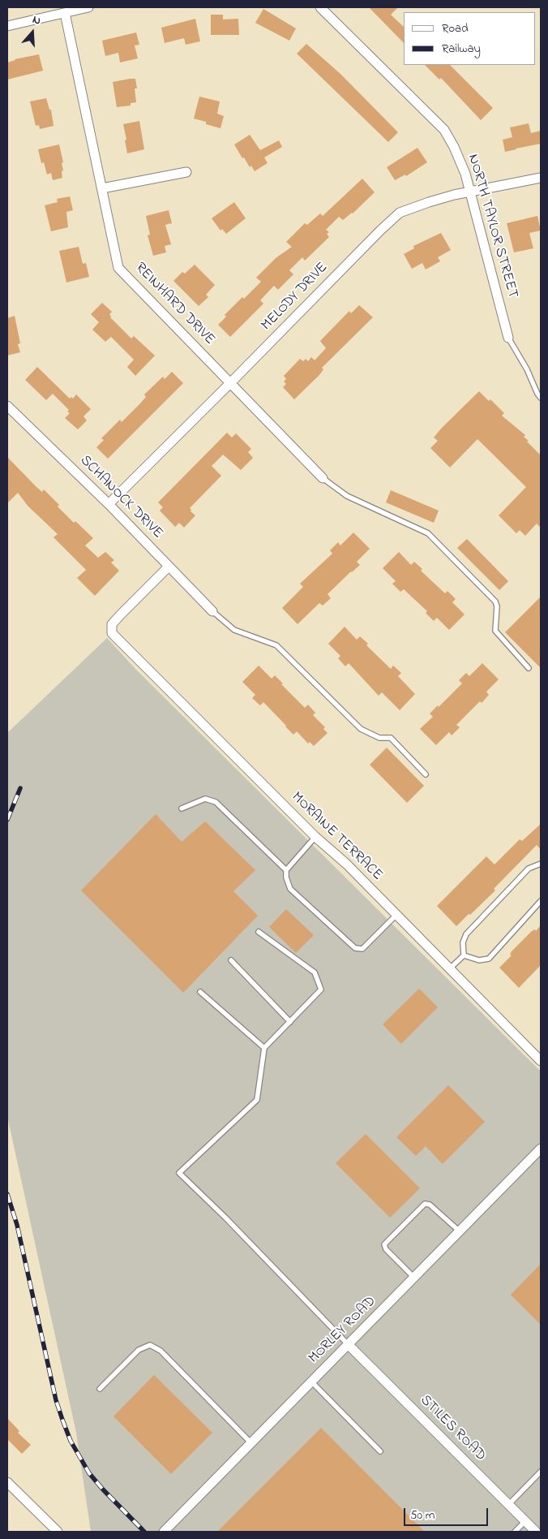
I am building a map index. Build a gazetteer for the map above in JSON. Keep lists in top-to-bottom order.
{
  "streets": {
    "street": [
      "NORTH TAYLOR STREET",
      "MELODY DRIVE",
      "REINHARD DRIVE",
      "SCHANOCK DRIVE",
      "MORAINE TERRACE",
      "MORLEY ROAD",
      "STILES ROAD"
    ]
  },
  "crossings": [
    ["NORTH TAYLOR STREET", "MELODY DRIVE"],
    ["MELODY DRIVE", "REINHARD DRIVE"],
    ["MELODY DRIVE", "SCHANOCK DRIVE"],
    ["SCHANOCK DRIVE", "MORAINE TERRACE"],
    ["MORLEY ROAD", "STILES ROAD"]
  ],
  "legend": ["Road", "Railway"],
  "scale_bar": "50 m",
  "north": "top"
}
